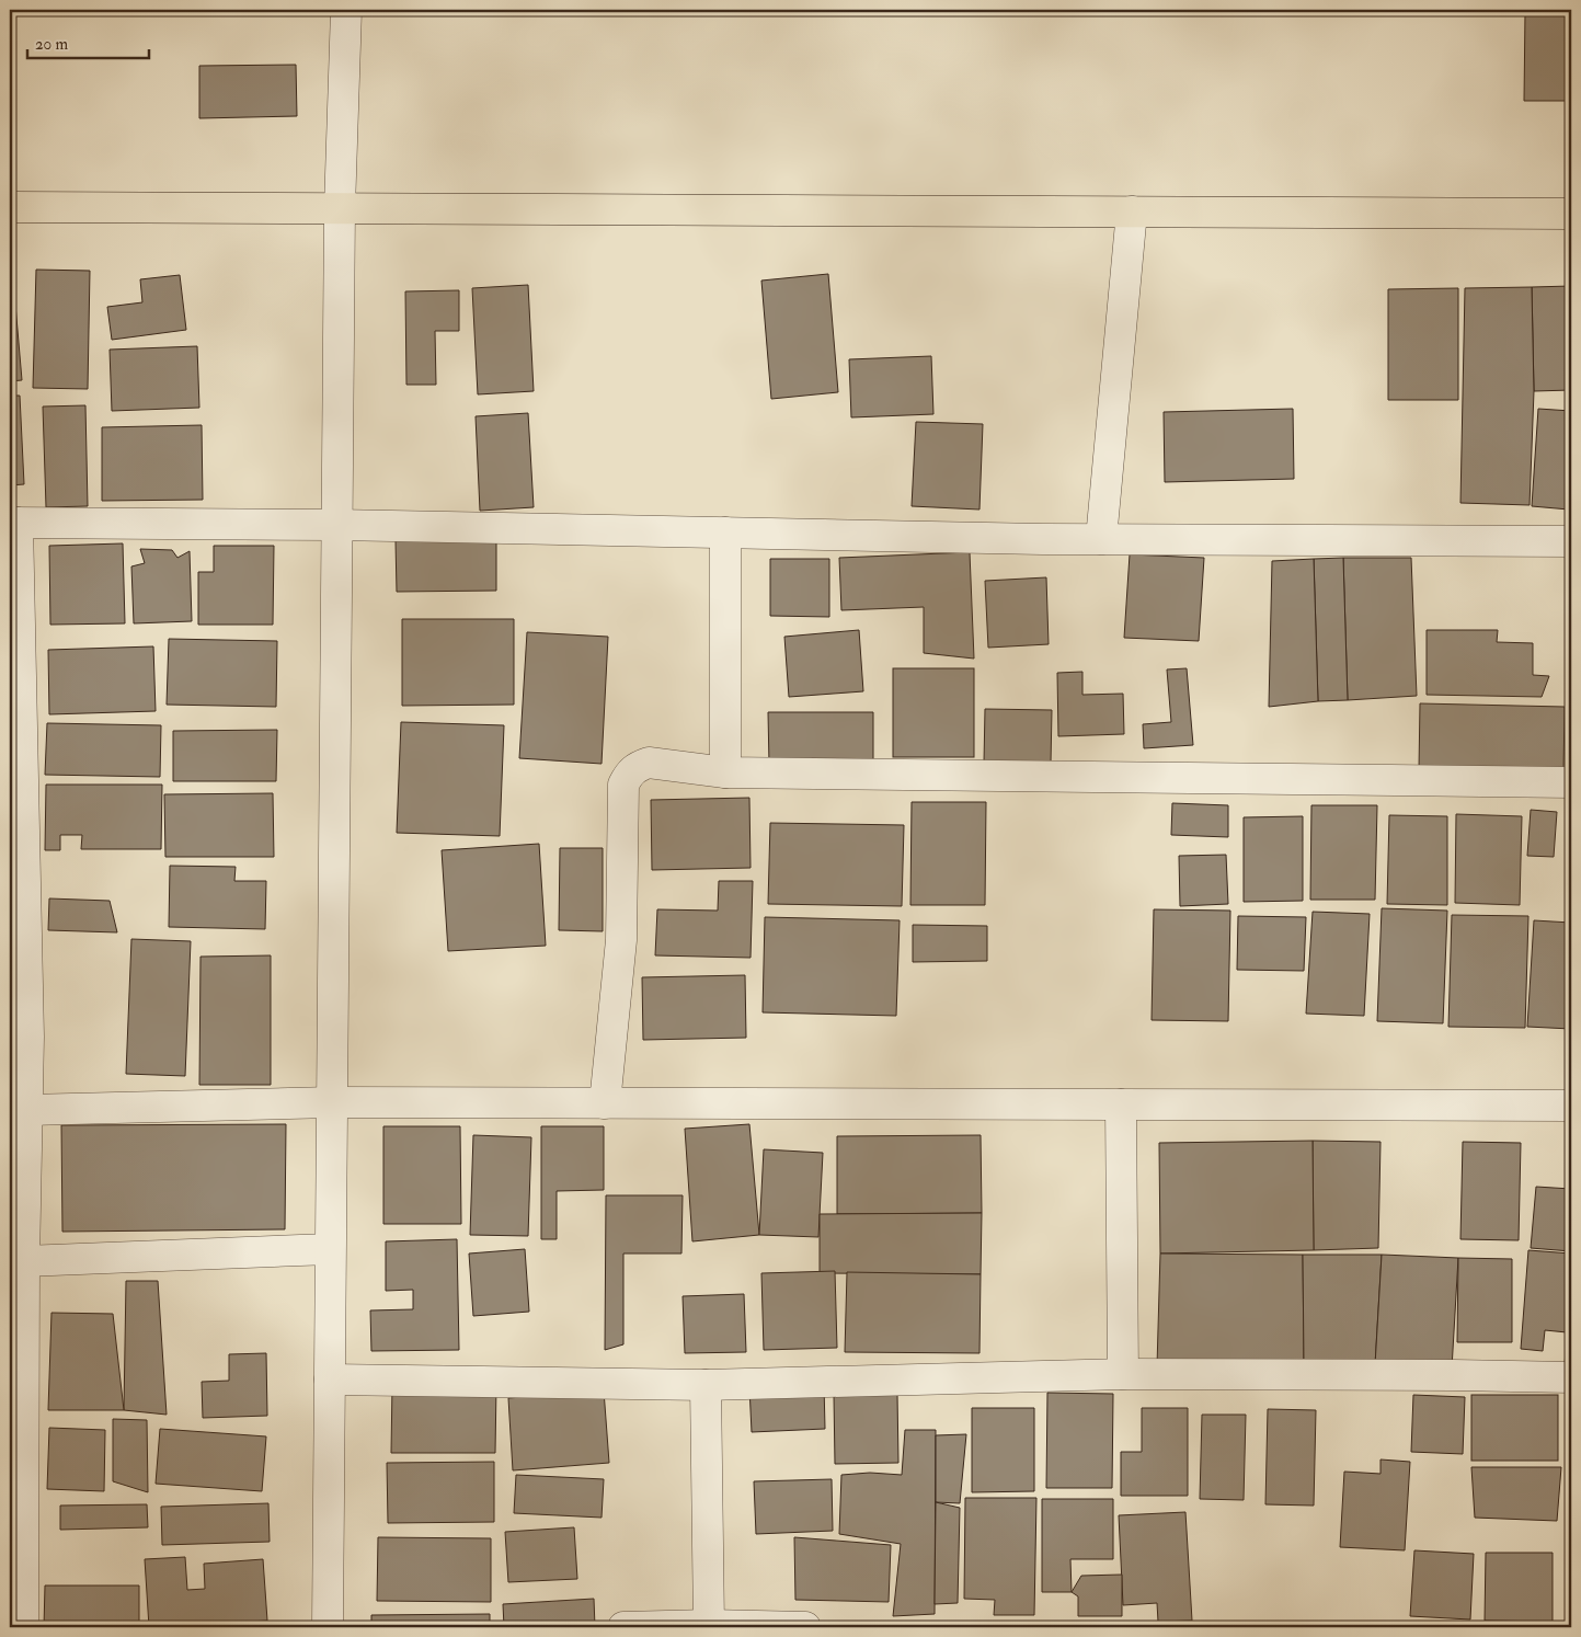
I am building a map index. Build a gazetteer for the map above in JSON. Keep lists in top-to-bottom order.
{
  "scale_bar": "20 m"
}
